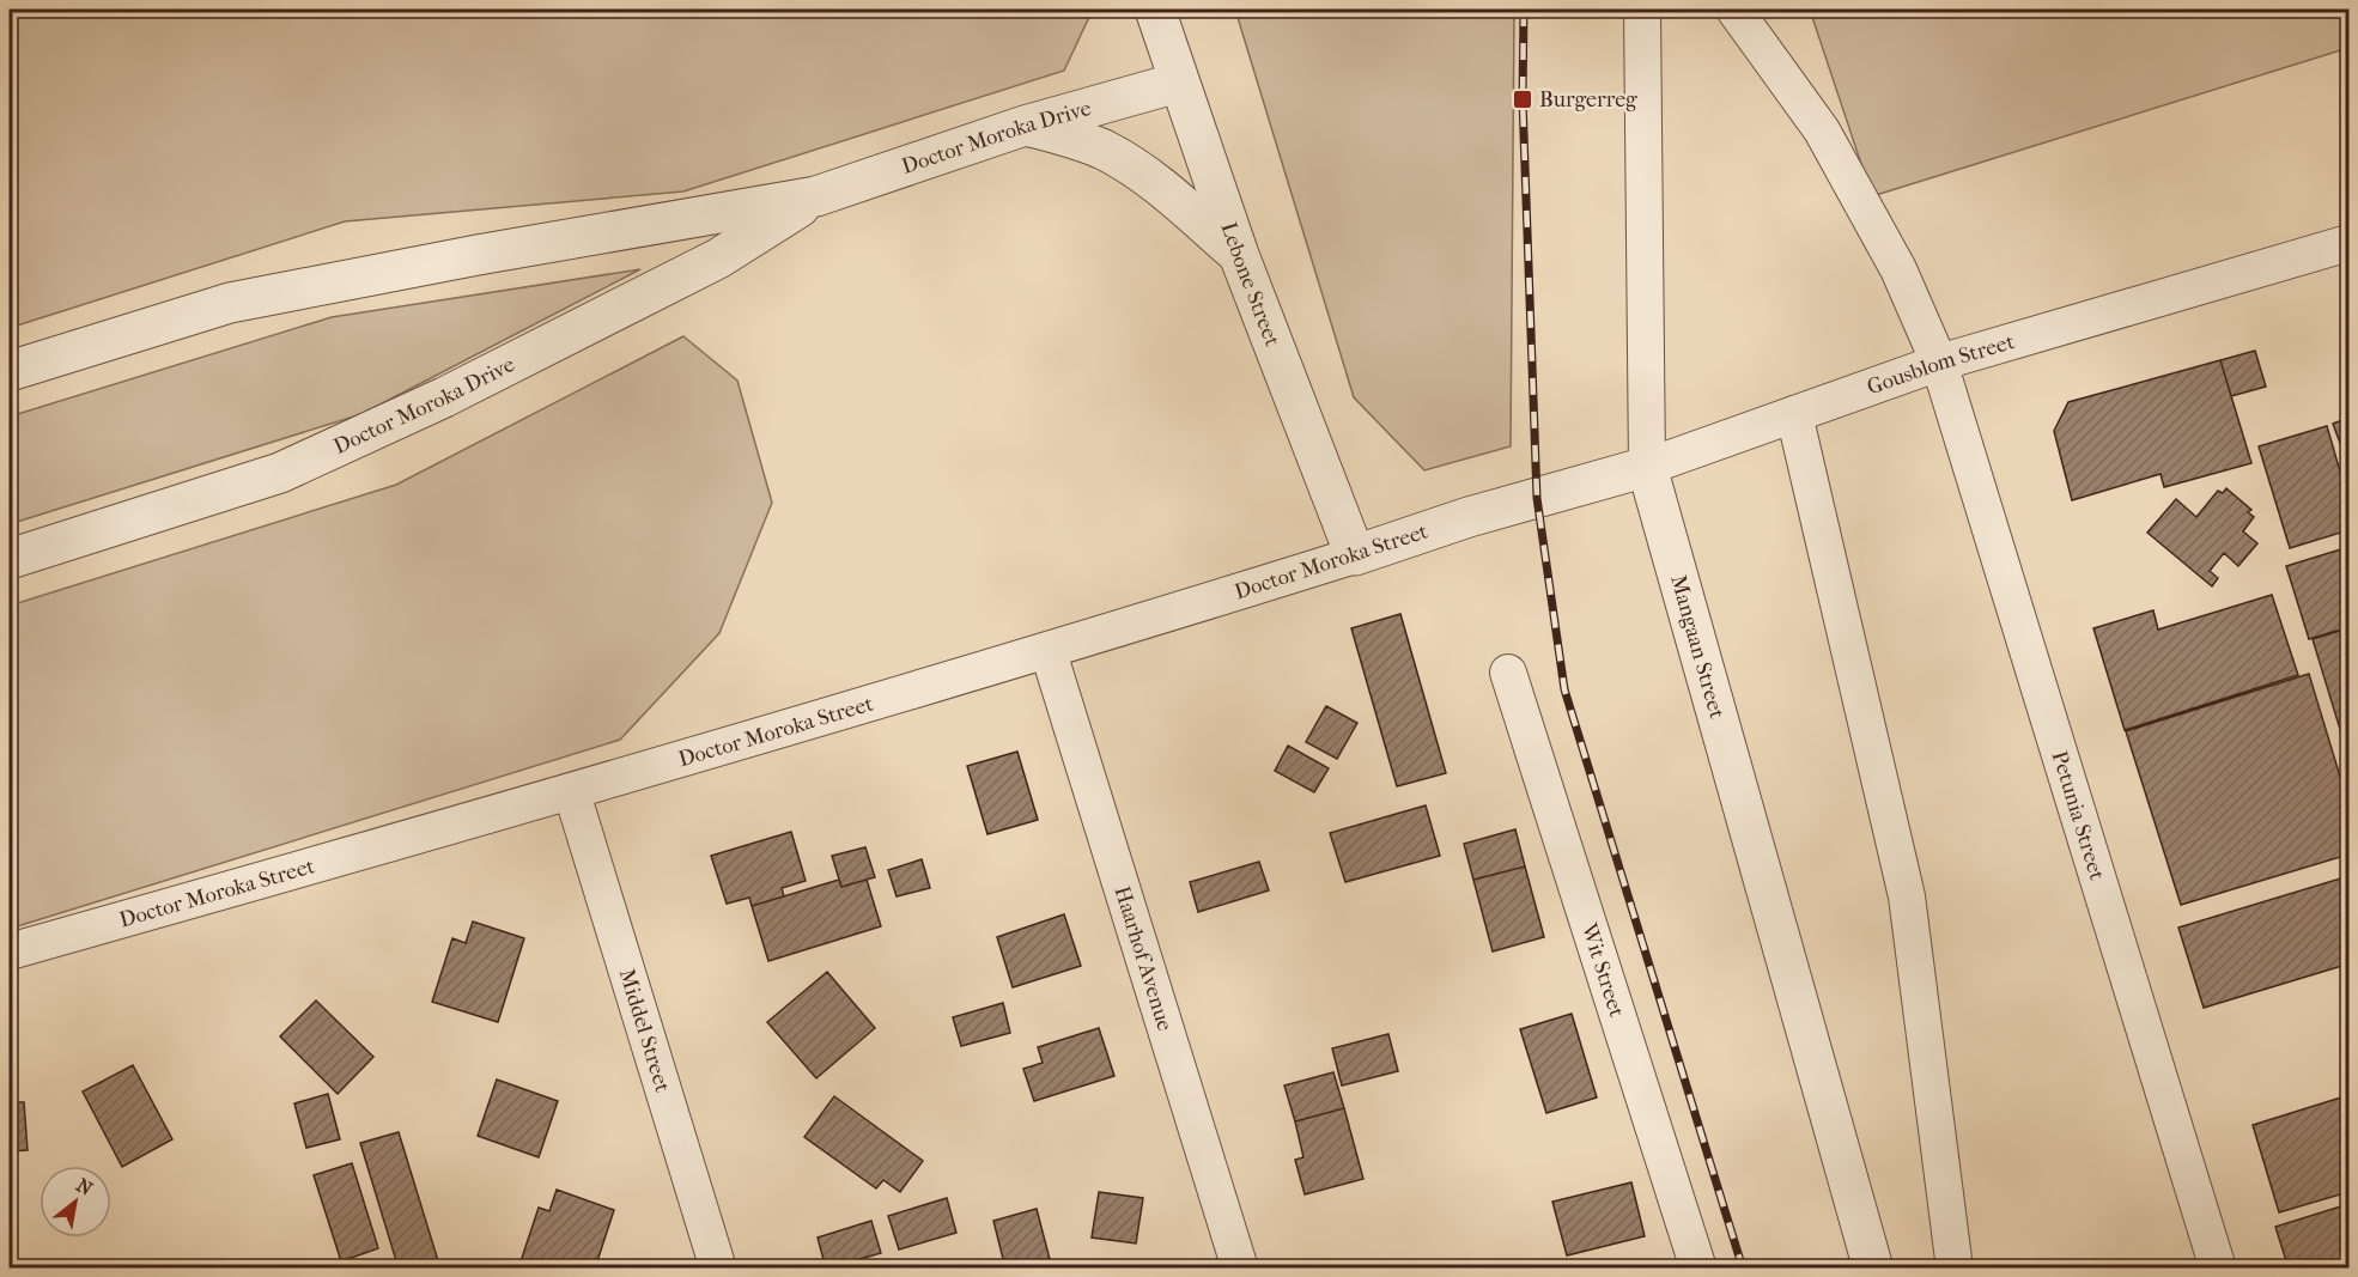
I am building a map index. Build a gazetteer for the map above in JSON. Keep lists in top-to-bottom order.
{
  "streets": {
    "street": [
      "Doctor Moroka Drive",
      "Lebone Street",
      "Gousblom Street",
      "Doctor Moroka Street",
      "Mangaan Street",
      "Petunia Street",
      "Haarhof Avenue",
      "Wit Street",
      "Middel Street"
    ]
  },
  "crossings": [
    ["Doctor Moroka Drive", "Lebone Street"],
    ["Lebone Street", "Doctor Moroka Street"],
    ["Gousblom Street", "Doctor Moroka Street"],
    ["Gousblom Street", "Mangaan Street"],
    ["Gousblom Street", "Petunia Street"],
    ["Doctor Moroka Street", "Haarhof Avenue"],
    ["Doctor Moroka Street", "Middel Street"]
  ],
  "places": {
    "transit": ["Burgerreg"]
  },
  "north": "top right"
}
